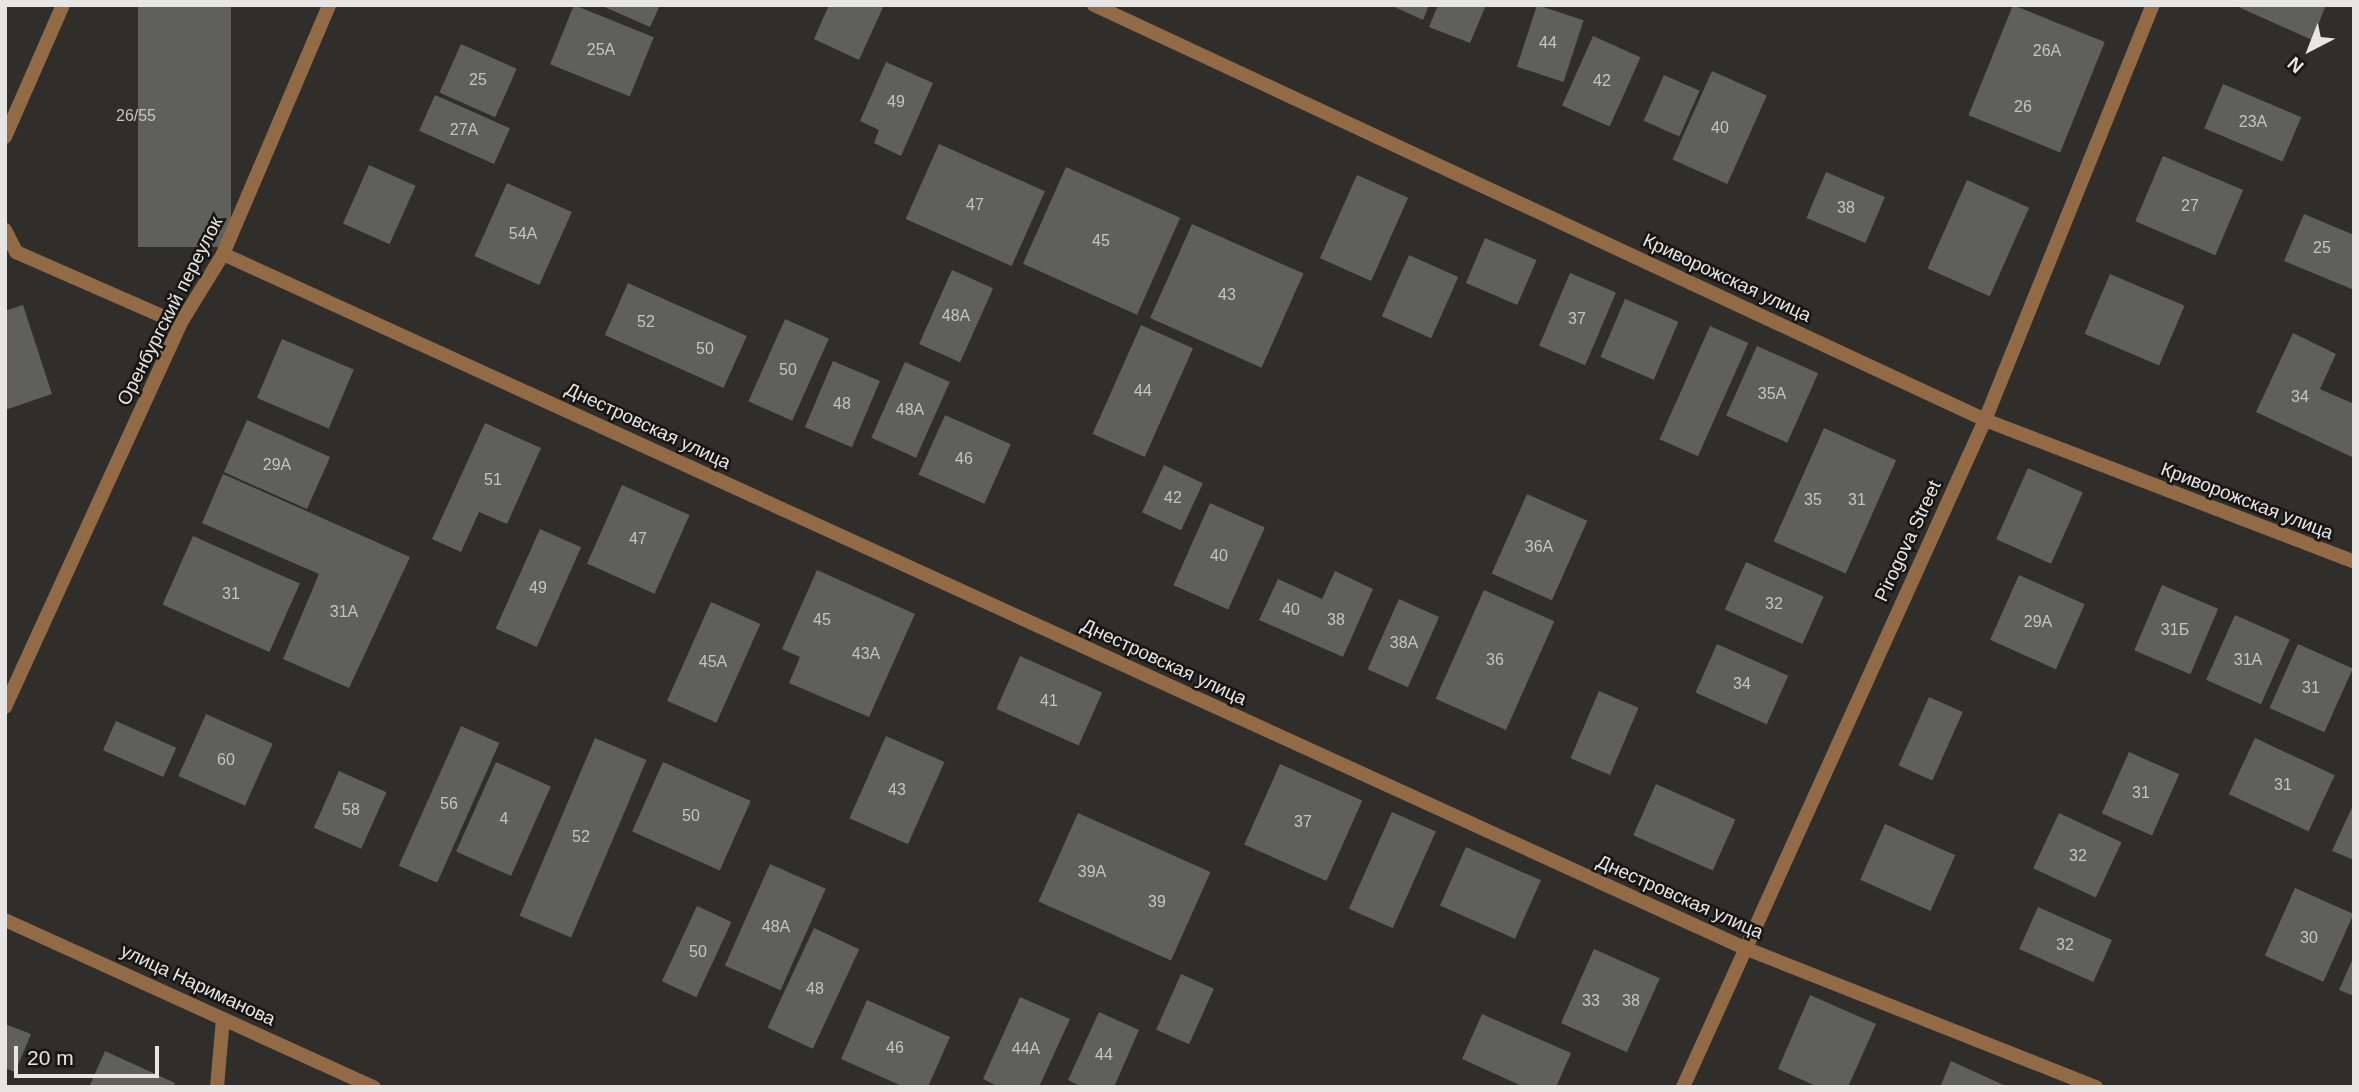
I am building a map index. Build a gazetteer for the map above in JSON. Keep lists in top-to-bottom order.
{
  "streets": {
    "street": [
      "Криворожская улица",
      "Оренбургский переулок",
      "Днестровская улица",
      "Pirogova Street",
      "улица Нариманова"
    ]
  },
  "crossings": [
    ["Криворожская улица", "Pirogova Street"],
    ["Оренбургский переулок", "Днестровская улица"],
    ["Днестровская улица", "Pirogova Street"]
  ],
  "house_numbers": [
    "44",
    "25А",
    "26А",
    "25",
    "42",
    "49",
    "26",
    "26/55",
    "23А",
    "40",
    "27А",
    "47",
    "27",
    "38",
    "54А",
    "45",
    "25",
    "43",
    "48А",
    "37",
    "52",
    "50",
    "50",
    "44",
    "35А",
    "34",
    "48",
    "48А",
    "46",
    "29А",
    "51",
    "42",
    "35",
    "31",
    "47",
    "36А",
    "40",
    "49",
    "31",
    "32",
    "40",
    "31А",
    "45",
    "38",
    "29А",
    "31Б",
    "38А",
    "43А",
    "36",
    "31А",
    "45А",
    "34",
    "31",
    "41",
    "60",
    "31",
    "43",
    "31",
    "56",
    "58",
    "50",
    "4",
    "37",
    "52",
    "32",
    "39А",
    "39",
    "48А",
    "30",
    "32",
    "50",
    "48",
    "33",
    "38",
    "46",
    "44А",
    "44"
  ],
  "scale_bar": "20 m",
  "north": "bottom left"
}
